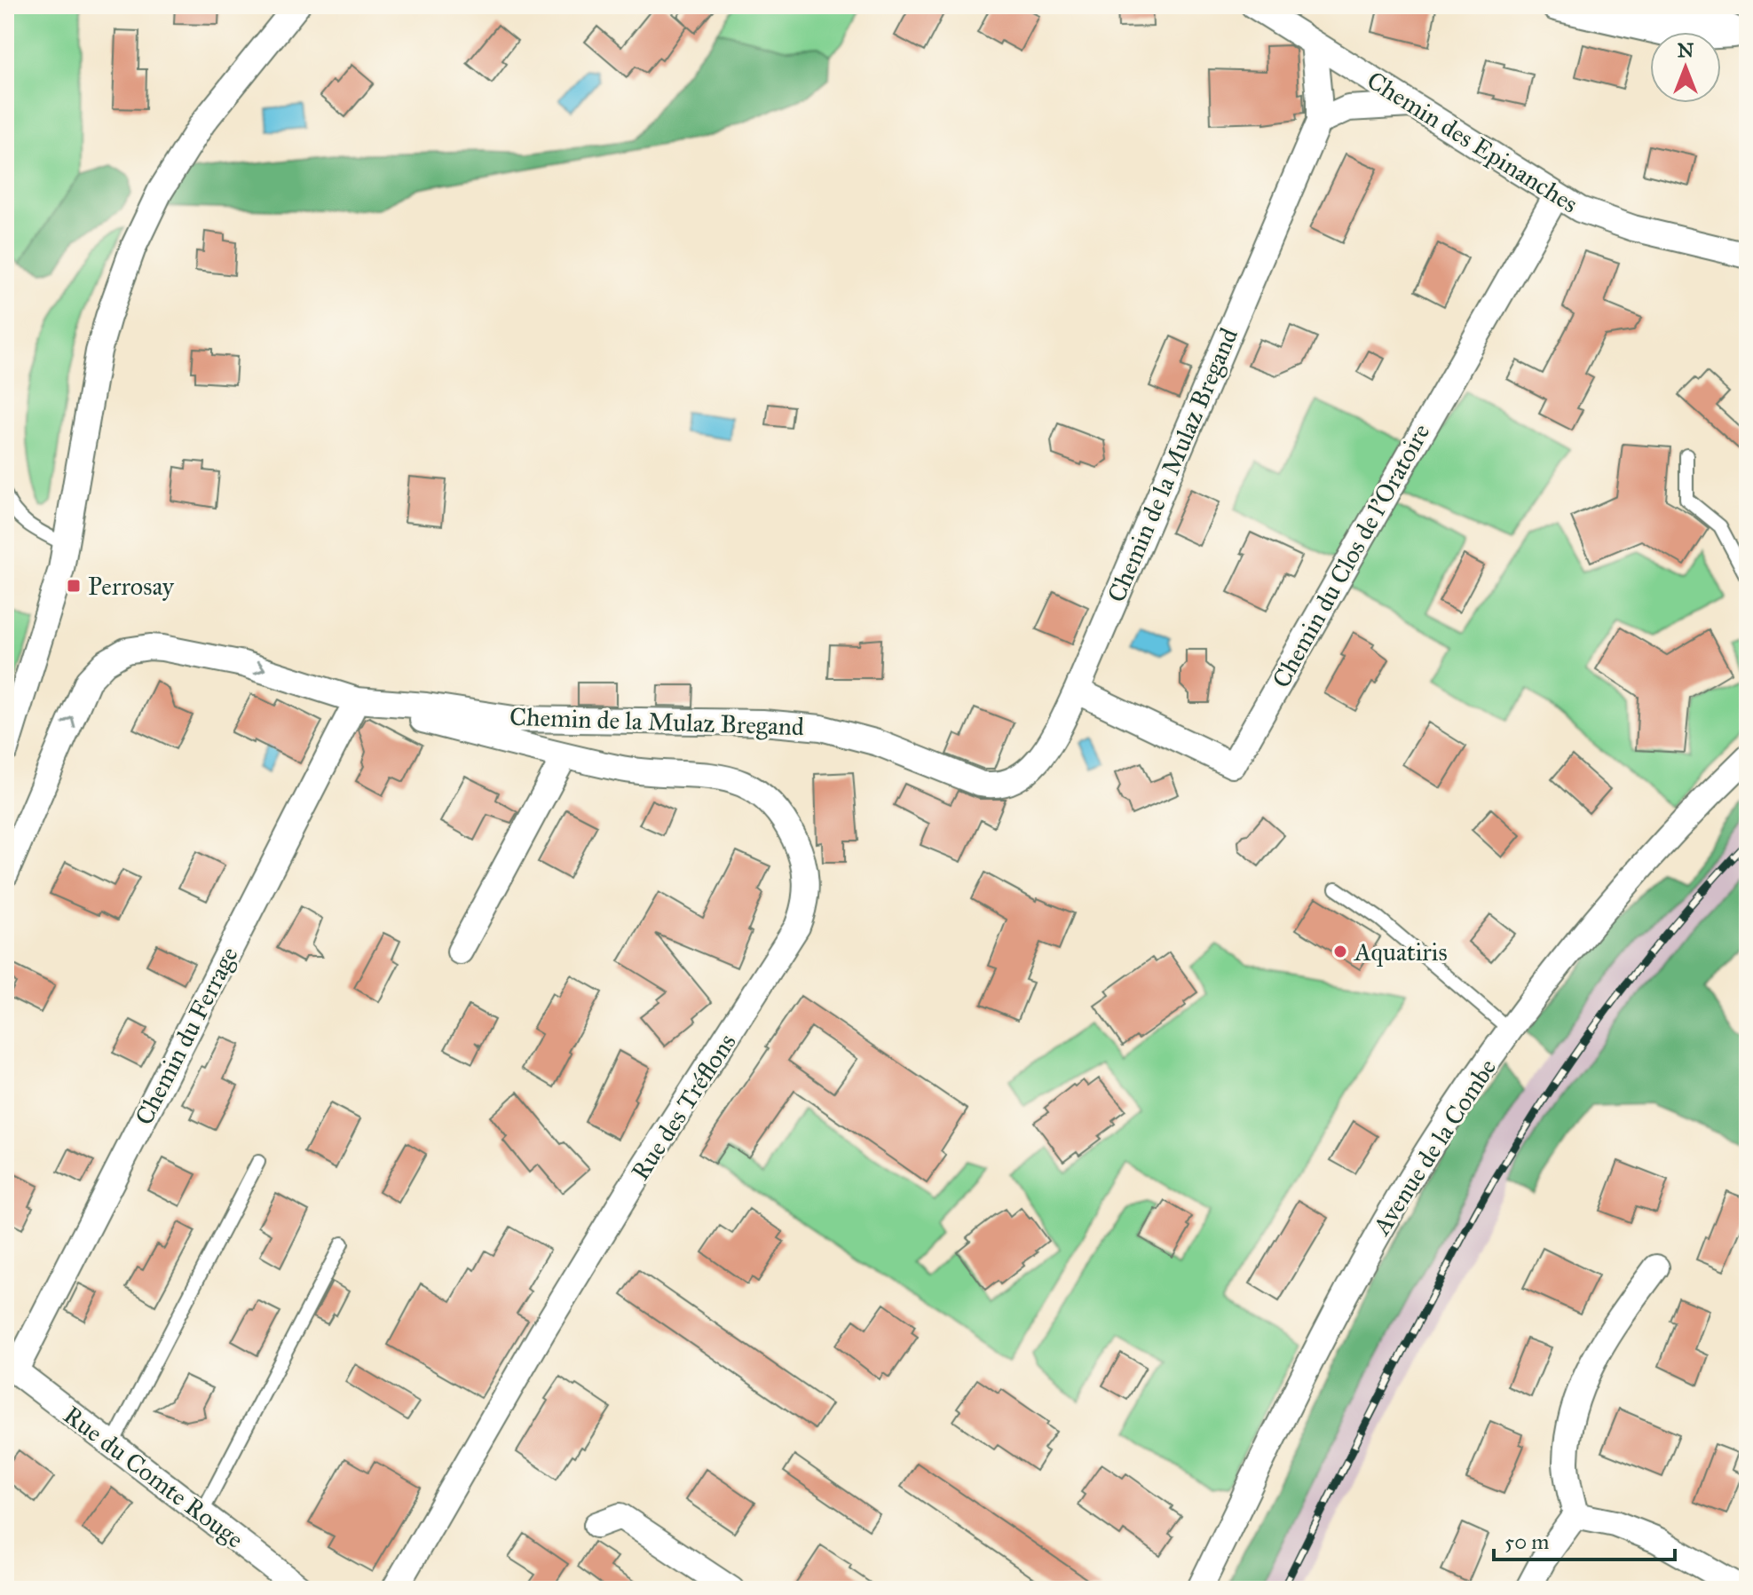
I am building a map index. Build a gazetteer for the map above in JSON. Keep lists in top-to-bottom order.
{
  "streets": {
    "street": [
      "Chemin des Epinanches",
      "Chemin de la Mulaz Bregand",
      "Chemin du Clos de l'Oratoire",
      "Chemin du Ferrage",
      "Rue des Tréflons",
      "Avenue de la Combe",
      "Rue du Comte Rouge"
    ]
  },
  "crossings": [
    ["Chemin des Epinanches", "Chemin de la Mulaz Bregand"],
    ["Chemin des Epinanches", "Chemin du Clos de l'Oratoire"],
    ["Chemin de la Mulaz Bregand", "Chemin du Clos de l'Oratoire"],
    ["Chemin de la Mulaz Bregand", "Chemin du Ferrage"],
    ["Chemin de la Mulaz Bregand", "Rue des Tréflons"],
    ["Chemin du Ferrage", "Rue des Tréflons"],
    ["Chemin du Ferrage", "Rue du Comte Rouge"]
  ],
  "places": {
    "transit": ["Perrosay"],
    "other": ["Aquatiris"]
  },
  "scale_bar": "50 m",
  "north": "top"
}
